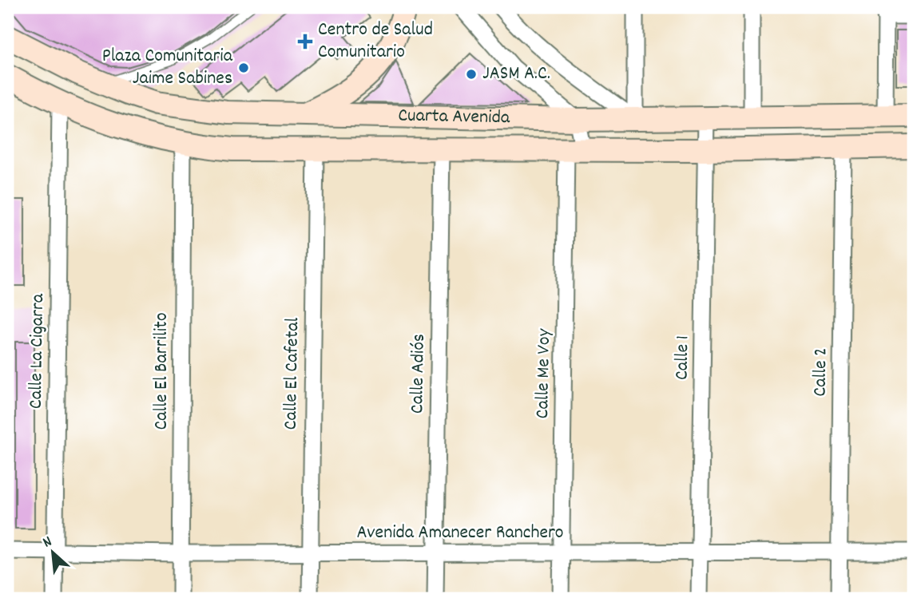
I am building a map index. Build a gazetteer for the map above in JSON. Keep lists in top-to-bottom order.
{
  "streets": {
    "main road": ["Cuarta Avenida"],
    "street": [
      "Calle La Cigarra",
      "Calle 1",
      "Calle El Barrilito",
      "Calle 2",
      "Calle El Cafetal",
      "Calle Adiós",
      "Calle Me Voy",
      "Avenida Amanecer Ranchero"
    ]
  },
  "crossings": [
    ["Cuarta Avenida", "Calle La Cigarra"],
    ["Cuarta Avenida", "Calle 1"],
    ["Cuarta Avenida", "Calle El Barrilito"],
    ["Cuarta Avenida", "Calle 2"],
    ["Cuarta Avenida", "Calle El Cafetal"],
    ["Cuarta Avenida", "Calle Adiós"],
    ["Cuarta Avenida", "Calle Me Voy"],
    ["Calle La Cigarra", "Avenida Amanecer Ranchero"],
    ["Calle 1", "Avenida Amanecer Ranchero"],
    ["Calle El Barrilito", "Avenida Amanecer Ranchero"],
    ["Calle 2", "Avenida Amanecer Ranchero"],
    ["Calle El Cafetal", "Avenida Amanecer Ranchero"],
    ["Calle Adiós", "Avenida Amanecer Ranchero"],
    ["Calle Me Voy", "Avenida Amanecer Ranchero"]
  ],
  "places": {
    "health": ["Centro de Salud Comunitario"],
    "other": ["Plaza Comunitaria Jaime Sabines", "JASM A.C."]
  },
  "north": "top left"
}
